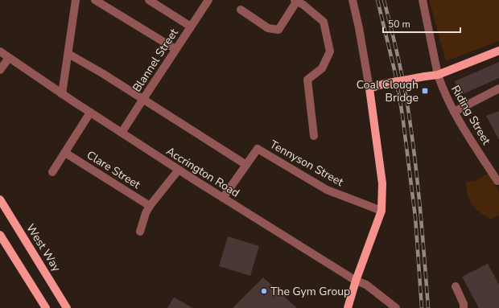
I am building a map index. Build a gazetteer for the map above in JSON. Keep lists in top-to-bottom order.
{
  "streets": {
    "main road": ["West Way"],
    "street": [
      "Blannel Street",
      "Riding Street",
      "Tennyson Street",
      "Clare Street",
      "Accrington Road"
    ]
  },
  "crossings": [
    ["Blannel Street", "Accrington Road"]
  ],
  "places": {
    "transit": ["Coal Clough Bridge"],
    "other": ["The Gym Group"]
  },
  "scale_bar": "50 m"
}
